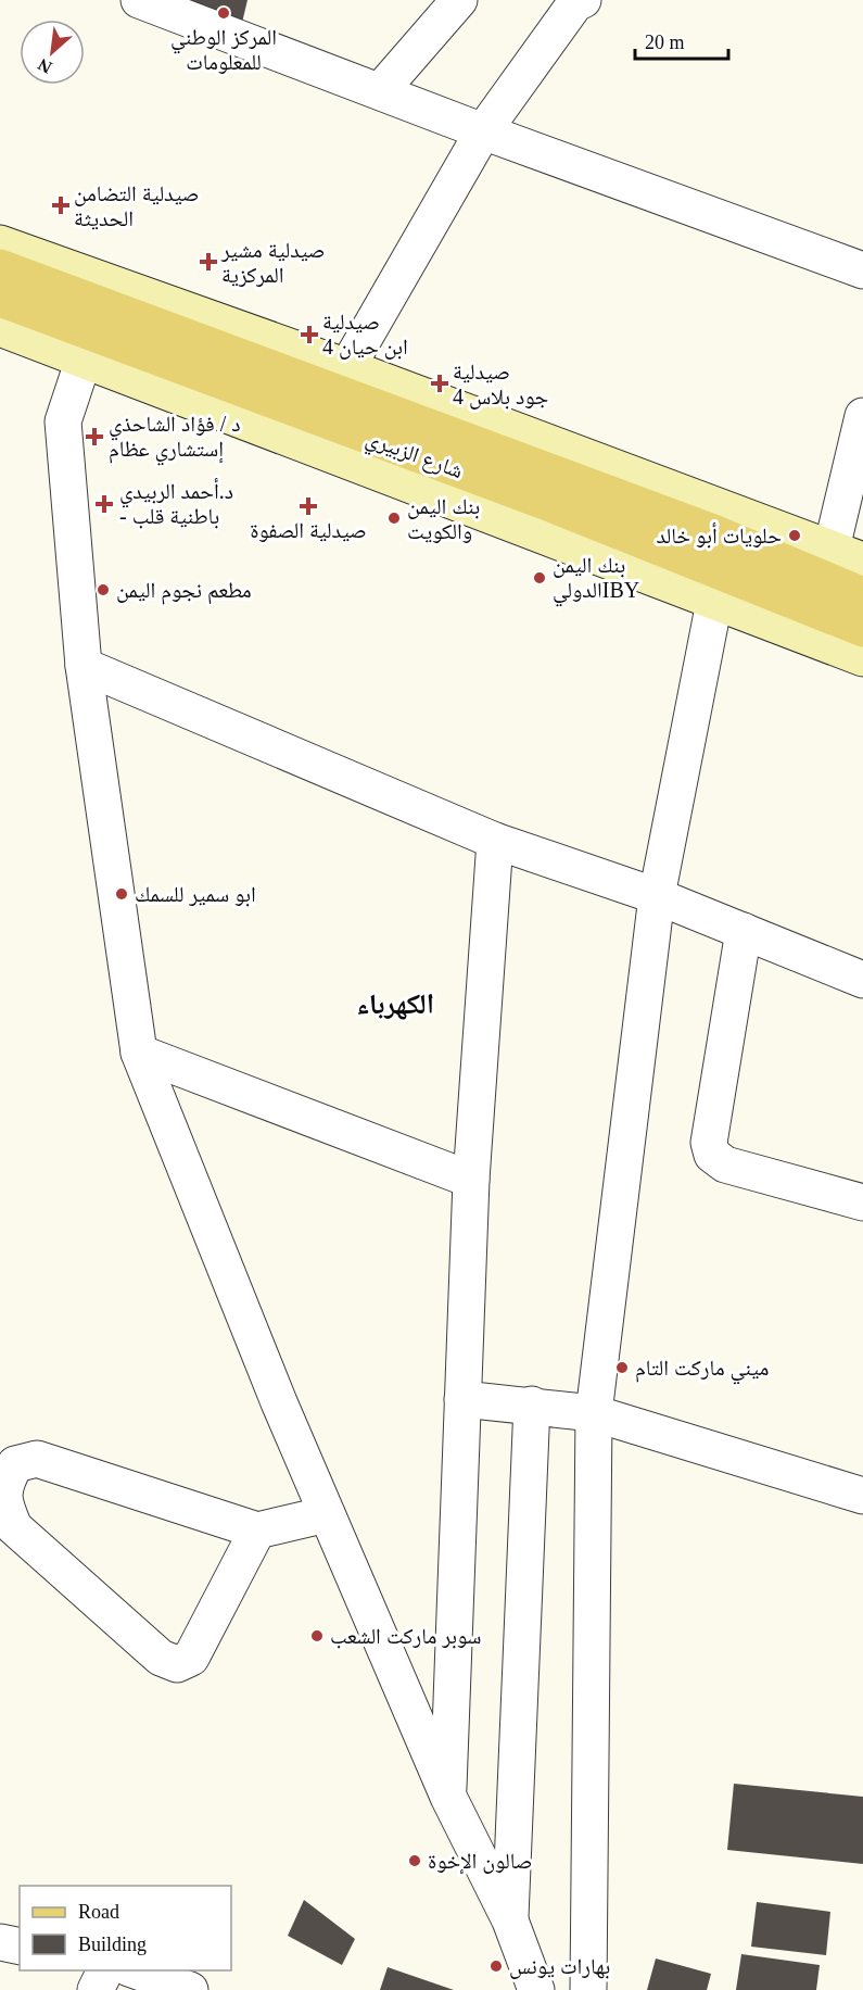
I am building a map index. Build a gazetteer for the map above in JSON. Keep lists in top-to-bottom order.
{
  "streets": {
    "main road": ["شارع الزبيري"]
  },
  "districts": ["الكهرباء"],
  "places": {
    "other": [
      "المركز الوطني للمعلومات",
      "بنك اليمن والكويت",
      "حلويات أبو خالد",
      "بنك اليمن الدوليIBY",
      "مطعم نجوم اليمن",
      "ابو سمير للسمك",
      "ميني ماركت التام",
      "سوبر ماركت الشعب",
      "صالون الإخوة",
      "بهارات يونس"
    ],
    "health": [
      "صيدلية التضامن الحديثة",
      "صيدلية مشير المركزية",
      "صيدلية ابن حيان 4",
      "صيدلية جود بلاس 4",
      "د / فؤاد الشاحذي إستشاري عظام",
      "د.أحمد الربيدي - باطنية قلب",
      "صيدلية الصفوة"
    ]
  },
  "legend": ["Road", "Building"],
  "scale_bar": "20 m",
  "north": "bottom left"
}
